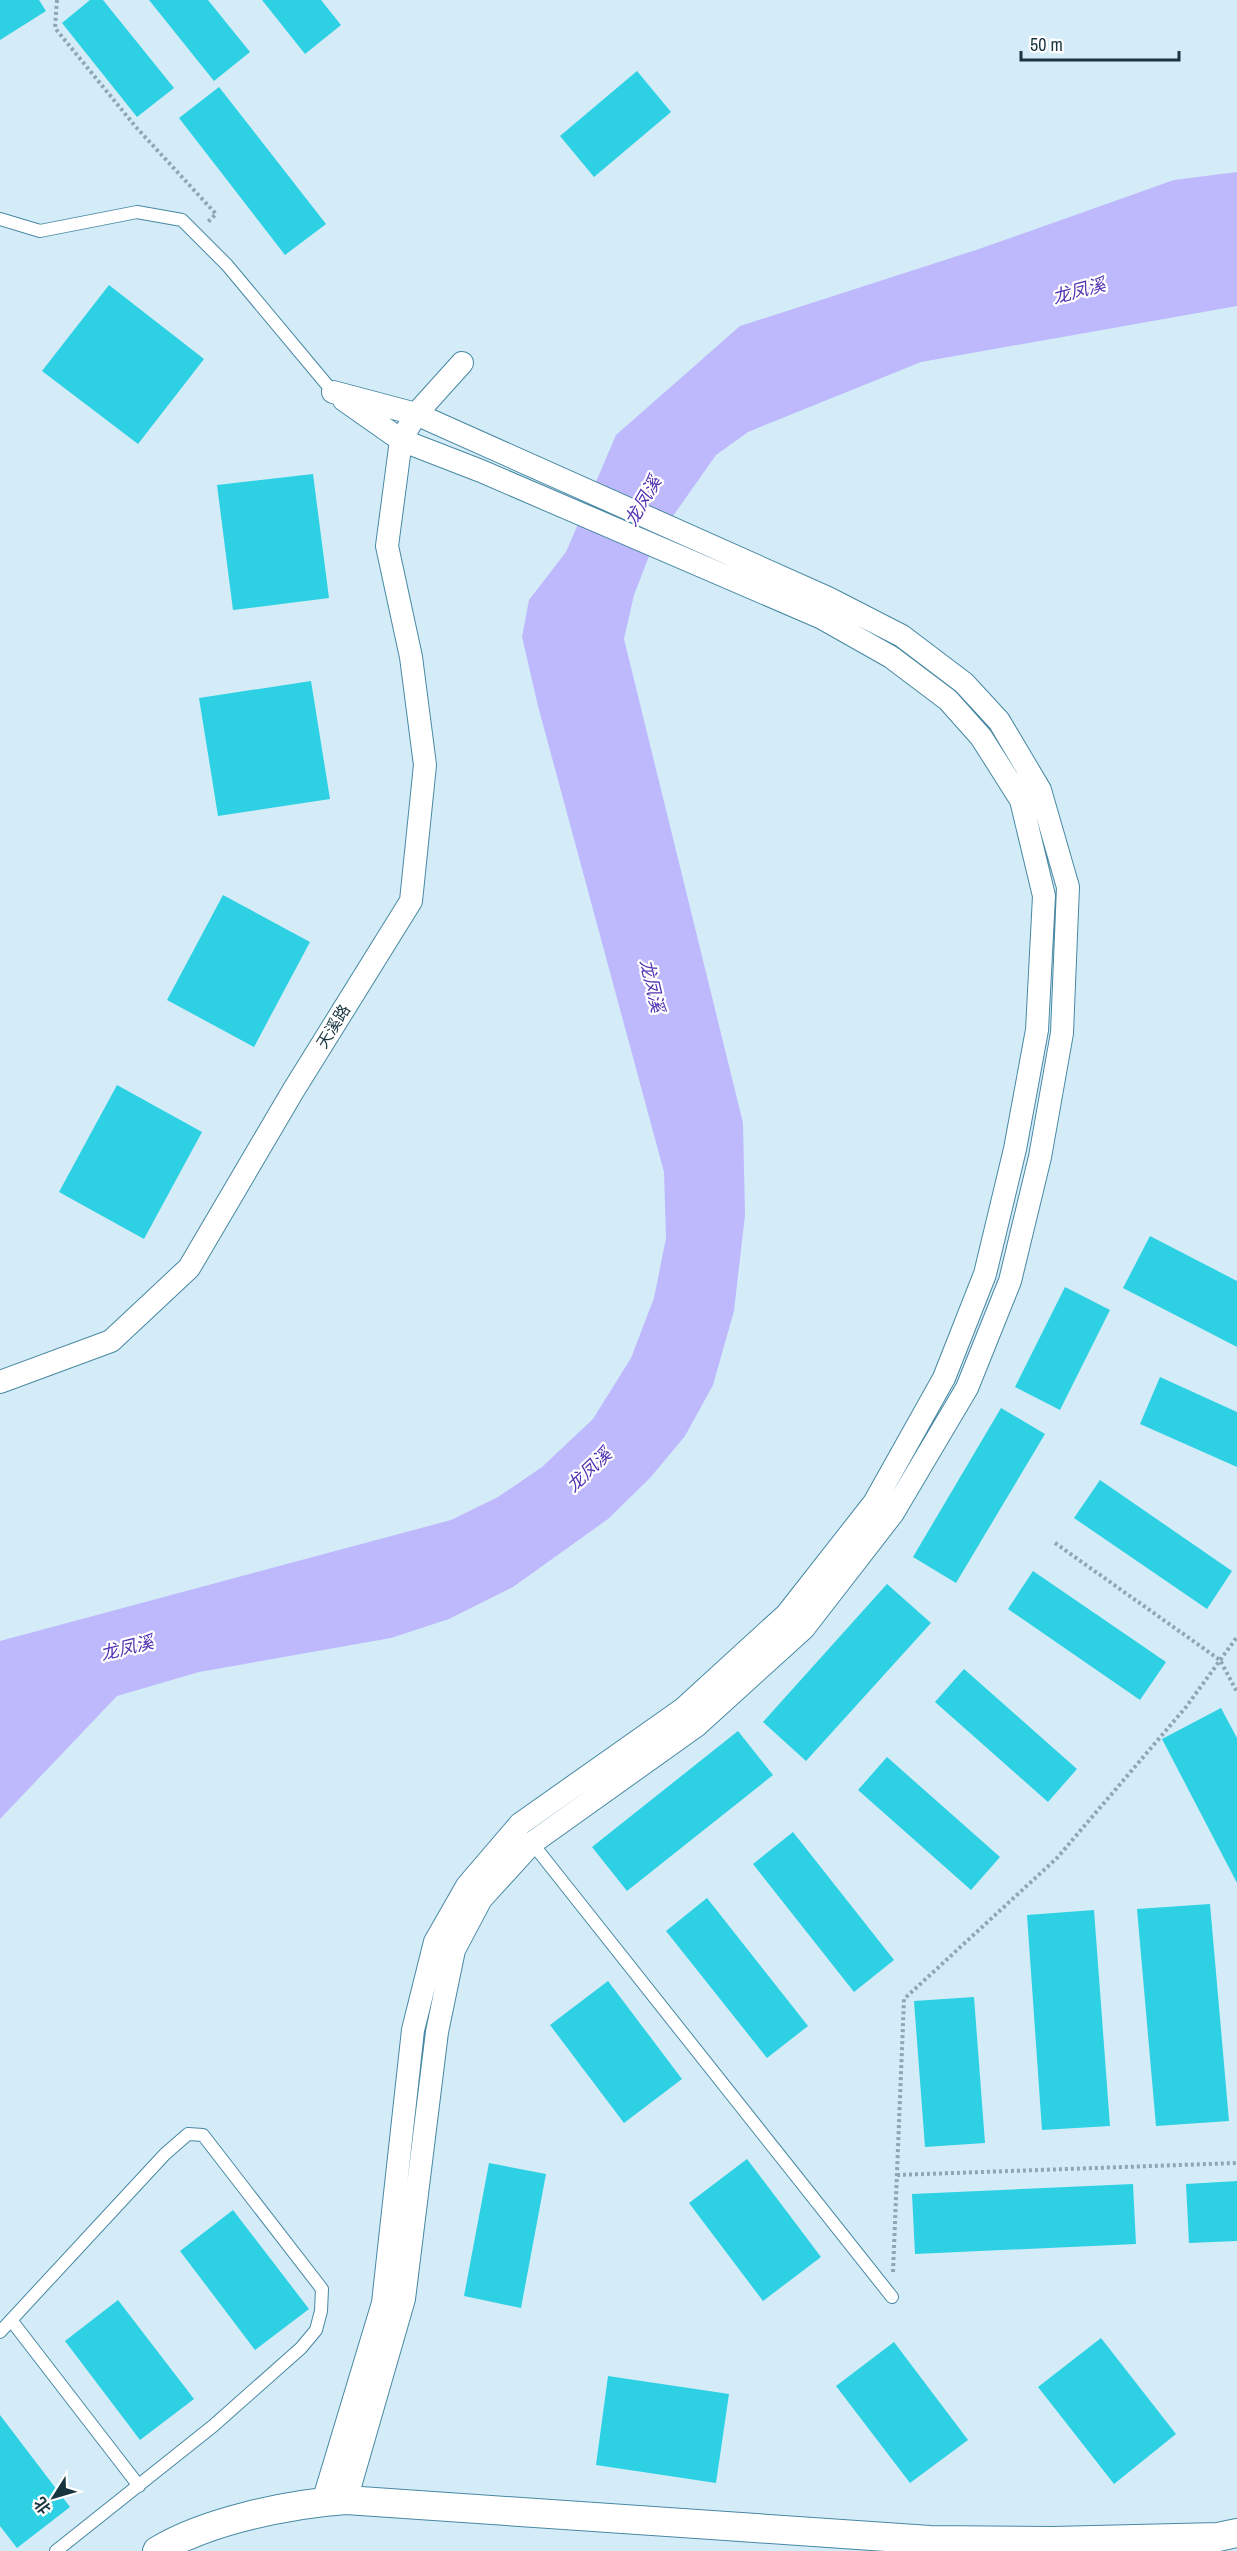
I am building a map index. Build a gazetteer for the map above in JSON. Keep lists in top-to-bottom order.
{
  "streets": {
    "street": ["天溪路"]
  },
  "water": ["龙凤溪"],
  "scale_bar": "50 m",
  "north": "bottom left"
}
